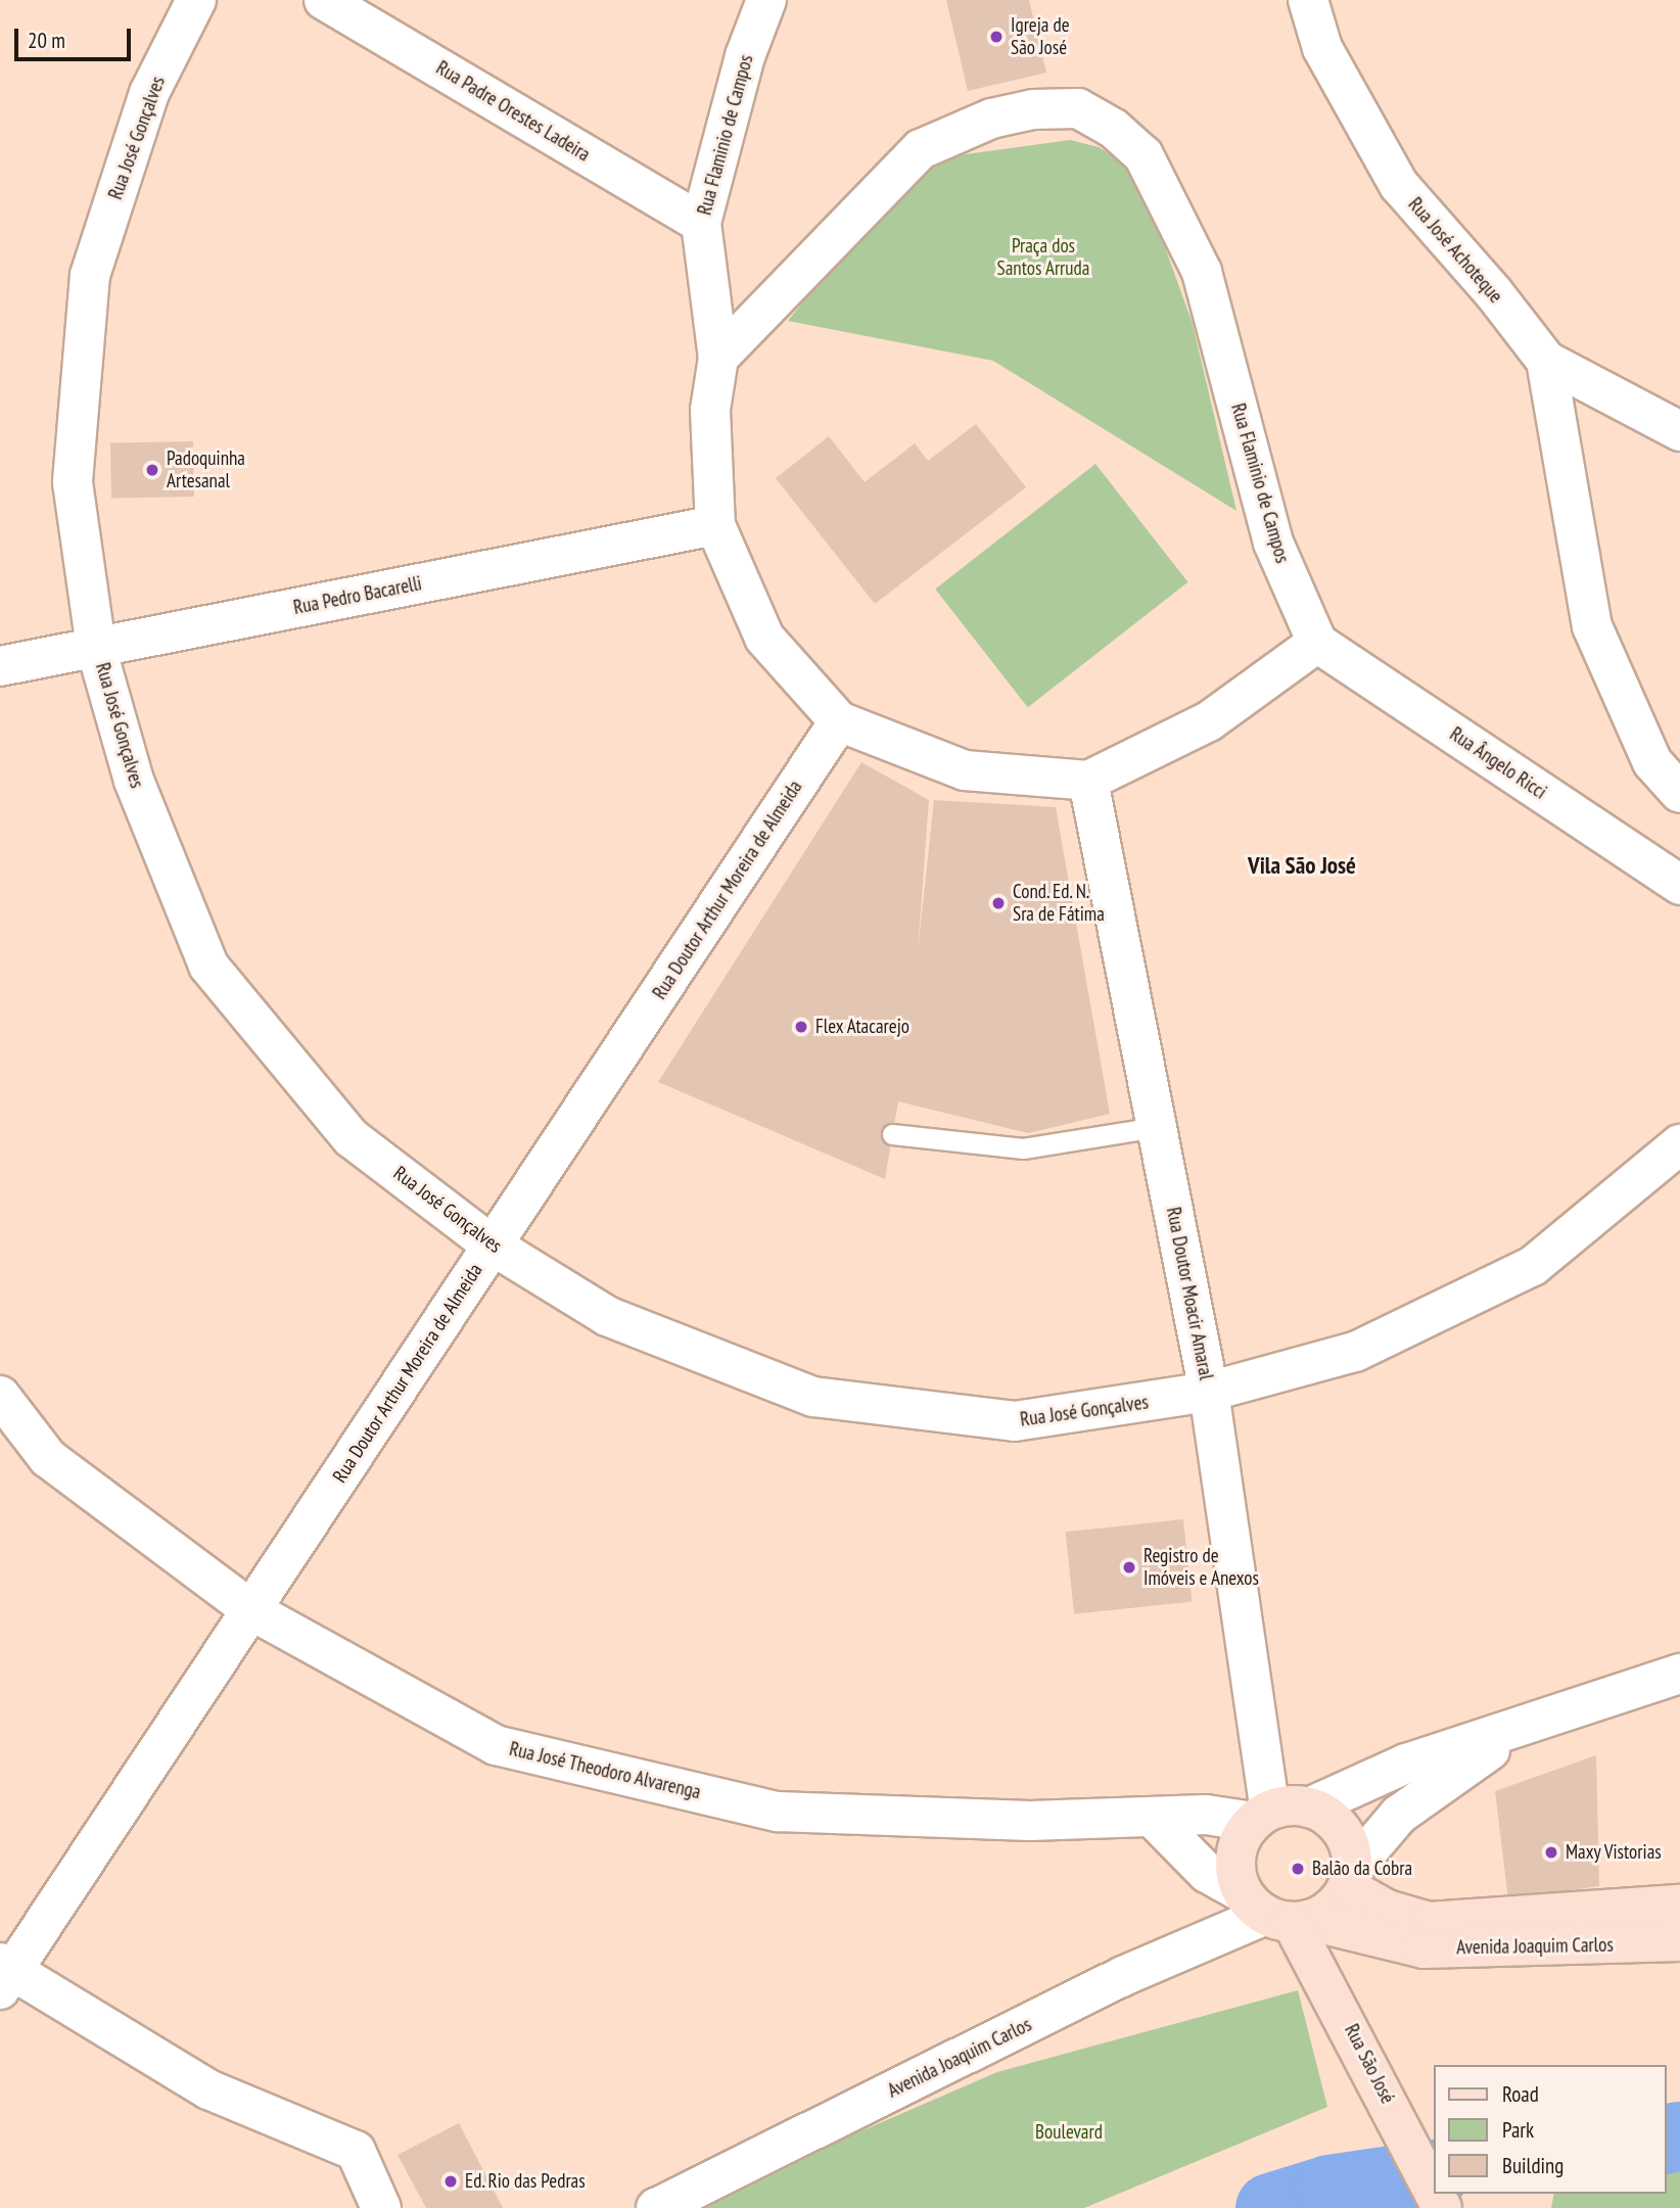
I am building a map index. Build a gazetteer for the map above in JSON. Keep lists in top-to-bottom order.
{
  "streets": {
    "street": [
      "Rua Padre Orestes Ladeira",
      "Rua Flaminio de Campos",
      "Rua José Gonçalves",
      "Rua José Achoteque",
      "Rua Pedro Bacarelli",
      "Rua Ângelo Ricci",
      "Rua Doutor Arthur Moreira de Almeida",
      "Rua Doutor Moacir Amaral",
      "Rua José Theodoro Alvarenga",
      "Avenida Joaquim Carlos",
      "Rua São José"
    ]
  },
  "crossings": [
    ["Rua Padre Orestes Ladeira", "Rua Flaminio de Campos"],
    ["Rua Flaminio de Campos", "Rua Pedro Bacarelli"],
    ["Rua Flaminio de Campos", "Rua Ângelo Ricci"],
    ["Rua Flaminio de Campos", "Rua Doutor Arthur Moreira de Almeida"],
    ["Rua Flaminio de Campos", "Rua Doutor Moacir Amaral"],
    ["Rua José Gonçalves", "Rua Pedro Bacarelli"],
    ["Rua José Gonçalves", "Rua Doutor Arthur Moreira de Almeida"],
    ["Rua José Gonçalves", "Rua Doutor Moacir Amaral"],
    ["Rua Doutor Arthur Moreira de Almeida", "Rua José Theodoro Alvarenga"],
    ["Rua Doutor Moacir Amaral", "Rua José Theodoro Alvarenga"],
    ["Rua Doutor Moacir Amaral", "Avenida Joaquim Carlos"],
    ["Rua Doutor Moacir Amaral", "Rua São José"],
    ["Rua José Theodoro Alvarenga", "Avenida Joaquim Carlos"],
    ["Rua José Theodoro Alvarenga", "Rua São José"],
    ["Avenida Joaquim Carlos", "Rua São José"]
  ],
  "districts": ["Vila São José"],
  "parks": ["Praça dos Santos Arruda", "Boulevard"],
  "places": [
    "Igreja de São José",
    "Padoquinha Artesanal",
    "Cond. Ed. N. Sra de Fátima",
    "Flex Atacarejo",
    "Registro de Imóveis e Anexos",
    "Maxy Vistorias",
    "Balão da Cobra",
    "Ed. Rio das Pedras"
  ],
  "legend": ["Road", "Park", "Building"],
  "scale_bar": "20 m"
}
